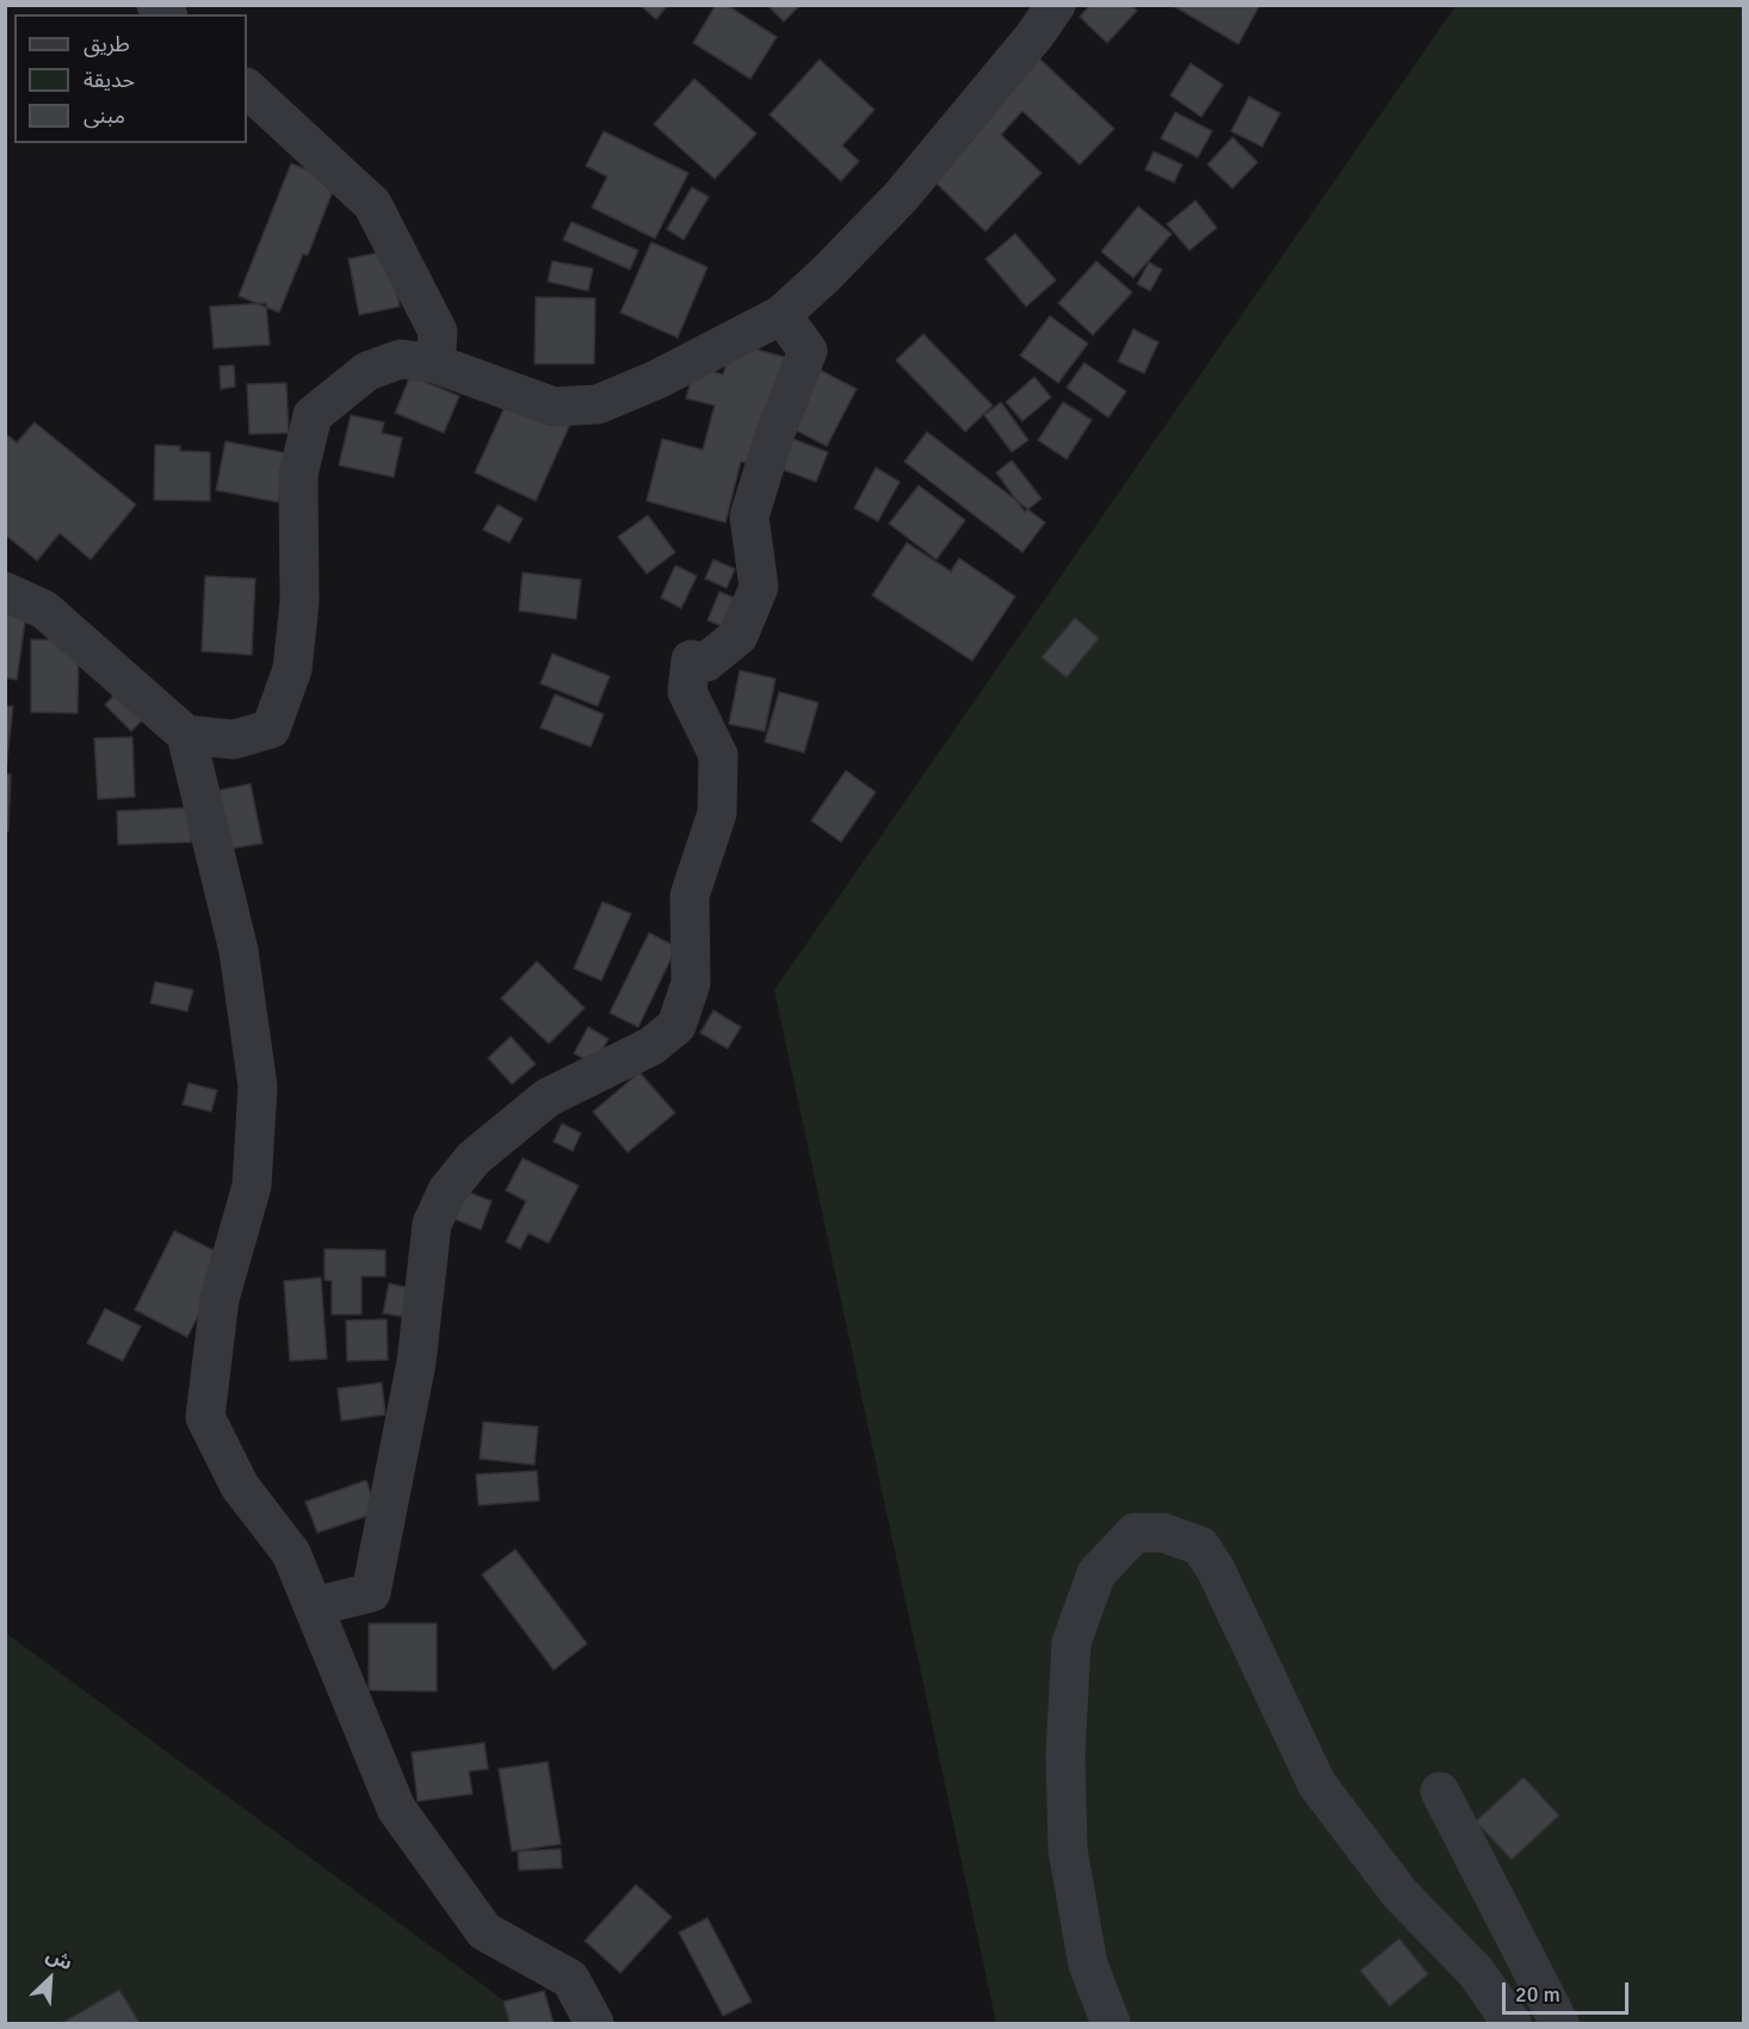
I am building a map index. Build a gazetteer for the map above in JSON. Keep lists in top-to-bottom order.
{
  "legend": ["طريق", "حديقة", "مبنى"],
  "scale_bar": "20 m",
  "north": "top right"
}
